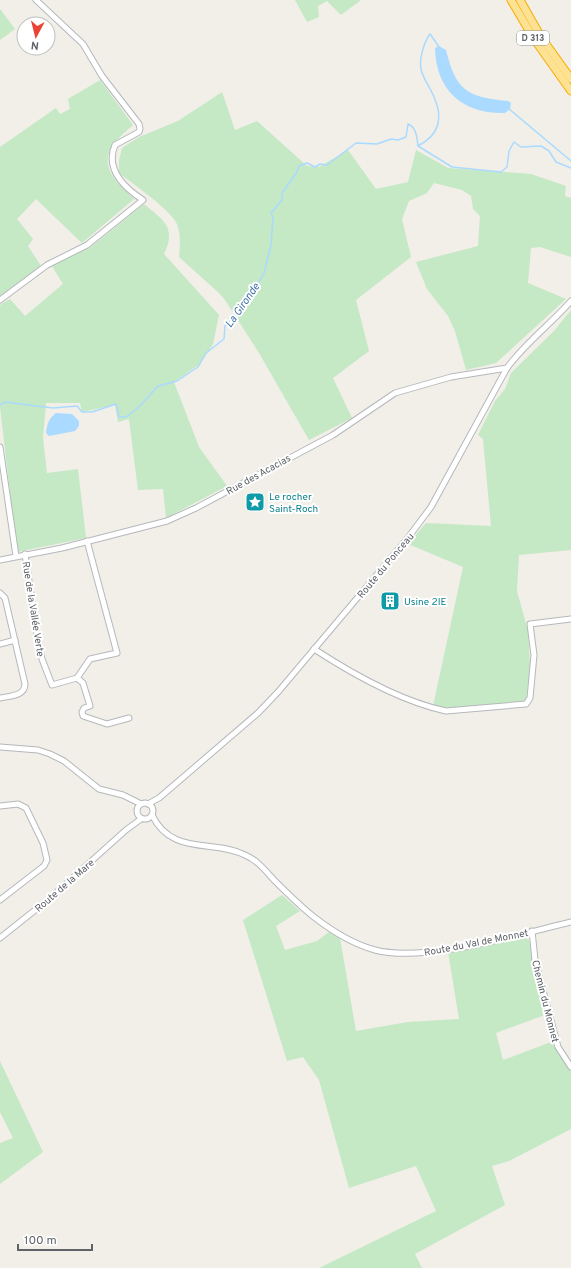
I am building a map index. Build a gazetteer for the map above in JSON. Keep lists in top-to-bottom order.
{
  "streets": {
    "highway": ["D 313"],
    "street": [
      "Rue des Acacias",
      "Route du Ponceau",
      "Rue de la Vallée Verte",
      "Route de la Mare",
      "Route du Val de Monnet",
      "Chemin du Monnet"
    ]
  },
  "crossings": [
    ["Rue des Acacias", "Route du Ponceau"],
    ["Rue des Acacias", "Rue de la Vallée Verte"],
    ["Route du Ponceau", "Route de la Mare"],
    ["Route du Ponceau", "Route du Val de Monnet"],
    ["Route de la Mare", "Route du Val de Monnet"],
    ["Route du Val de Monnet", "Chemin du Monnet"]
  ],
  "water": ["La Gironde"],
  "places": {
    "place": ["Le rocher Saint-Roch"],
    "building": ["Usine 2IE"]
  },
  "scale_bar": "100 m",
  "north": "bottom"
}
